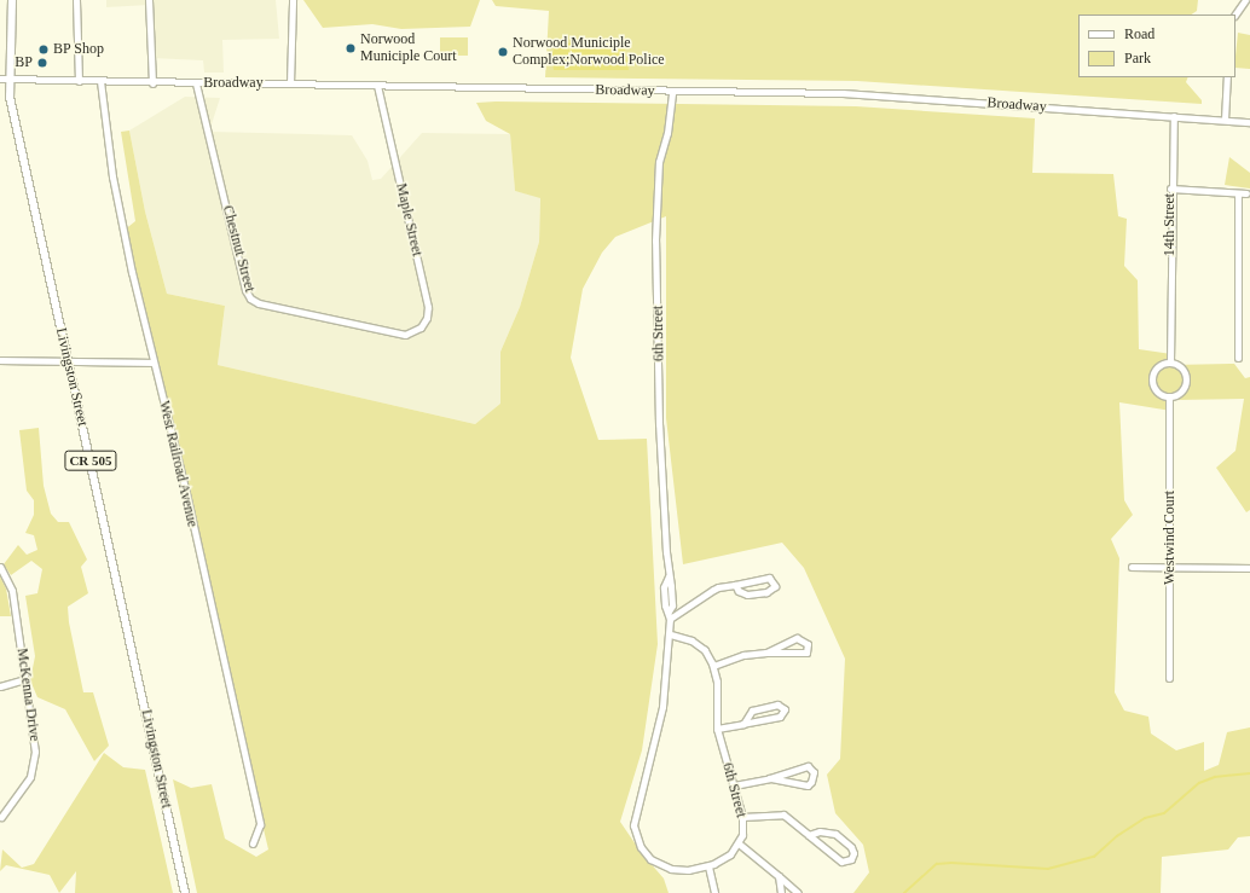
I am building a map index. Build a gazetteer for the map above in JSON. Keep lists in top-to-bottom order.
{
  "streets": {
    "main road": ["Livingston Street", "CR 505"],
    "street": [
      "Broadway",
      "Maple Street",
      "14th Street",
      "Chestnut Street",
      "6th Street",
      "West Railroad Avenue",
      "Westwind Court",
      "McKenna Drive"
    ]
  },
  "crossings": [
    ["Broadway", "Maple Street"],
    ["Broadway", "14th Street"],
    ["Broadway", "Chestnut Street"],
    ["Broadway", "6th Street"],
    ["Broadway", "Livingston Street"],
    ["Broadway", "West Railroad Avenue"],
    ["Maple Street", "Chestnut Street"],
    ["14th Street", "Westwind Court"]
  ],
  "places": [
    "Norwood Municiple Court",
    "BP Shop",
    "Norwood Municiple Complex;Norwood Police",
    "BP"
  ],
  "legend": ["Road", "Park"]
}
